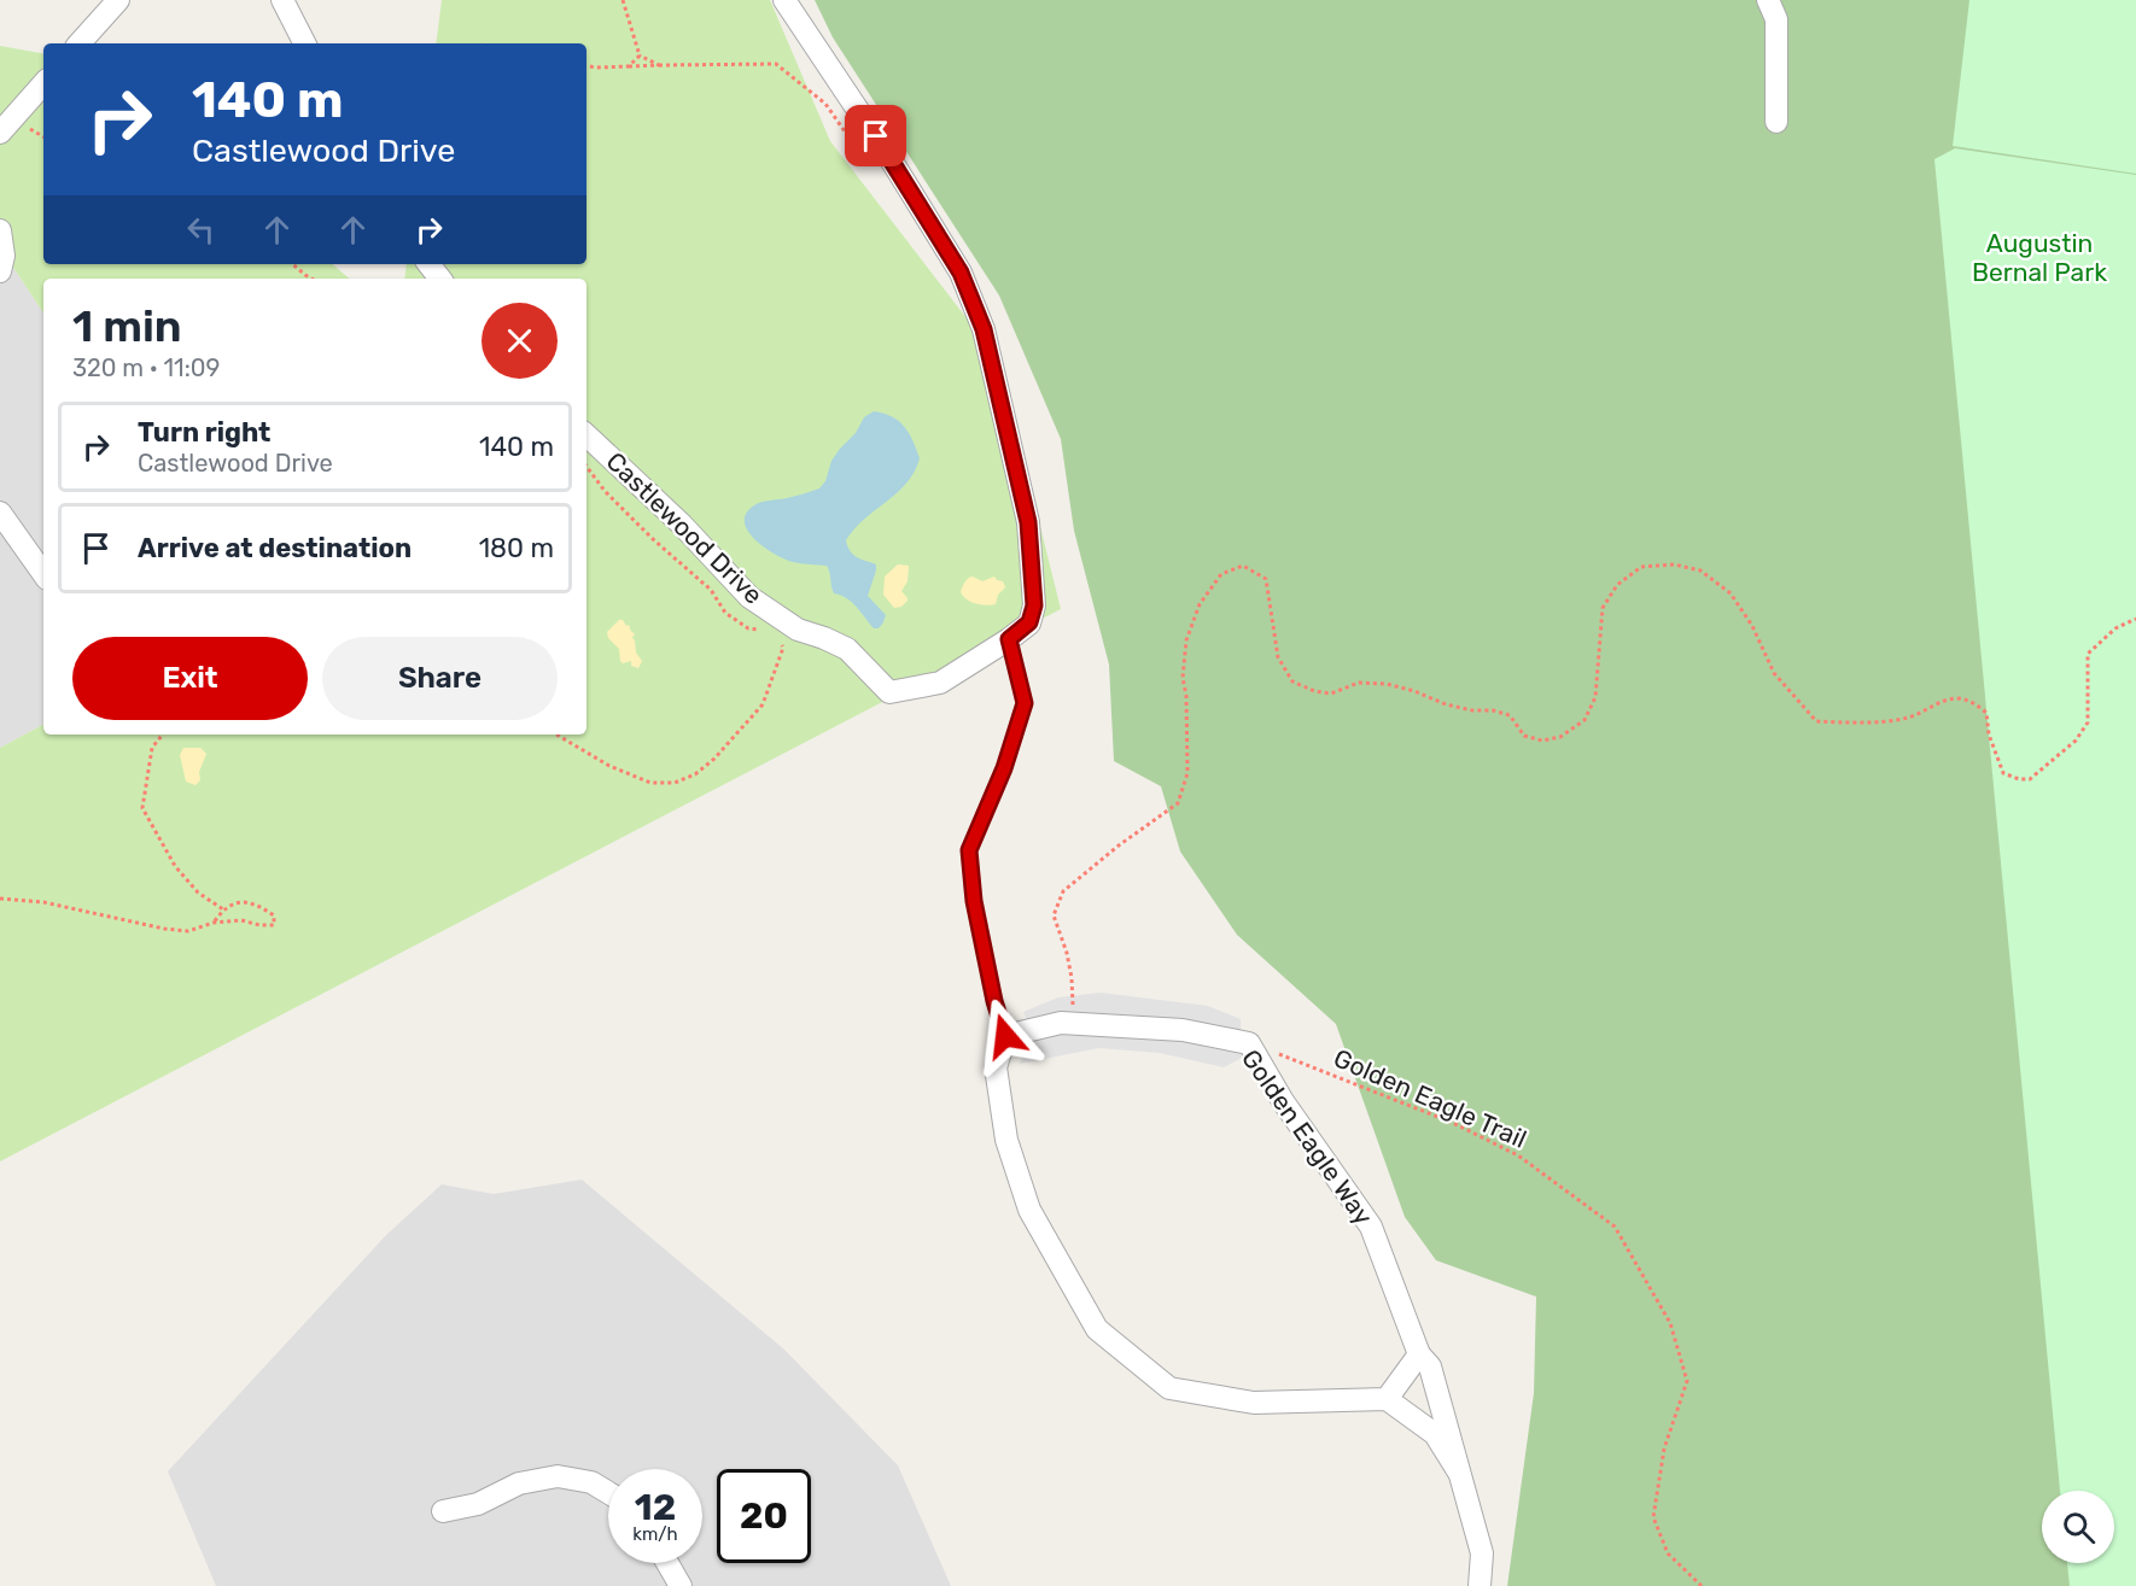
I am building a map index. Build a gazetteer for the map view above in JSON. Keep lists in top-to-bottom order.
{
  "streets": {
    "street": ["Castlewood Drive", "Golden Eagle Way"],
    "path": ["Golden Eagle Trail"]
  },
  "crossings": [
    ["Golden Eagle Trail", "Golden Eagle Way"]
  ],
  "parks": ["Augustin Bernal Park"],
  "page": {
    "turn": ["140 m", "Castlewood Drive"],
    "heading": ["1 min", "320 m · 11:09"],
    "list": [
      {
        "name": "Turn right",
        "note": "Castlewood Drive",
        "value": "140 m"
      },
      {
        "name": "Arrive at destination",
        "value": "180 m"
      }
    ],
    "buttons": ["Exit", "Share"],
    "speed": "12 km/h",
    "limit": "20"
  }
}
